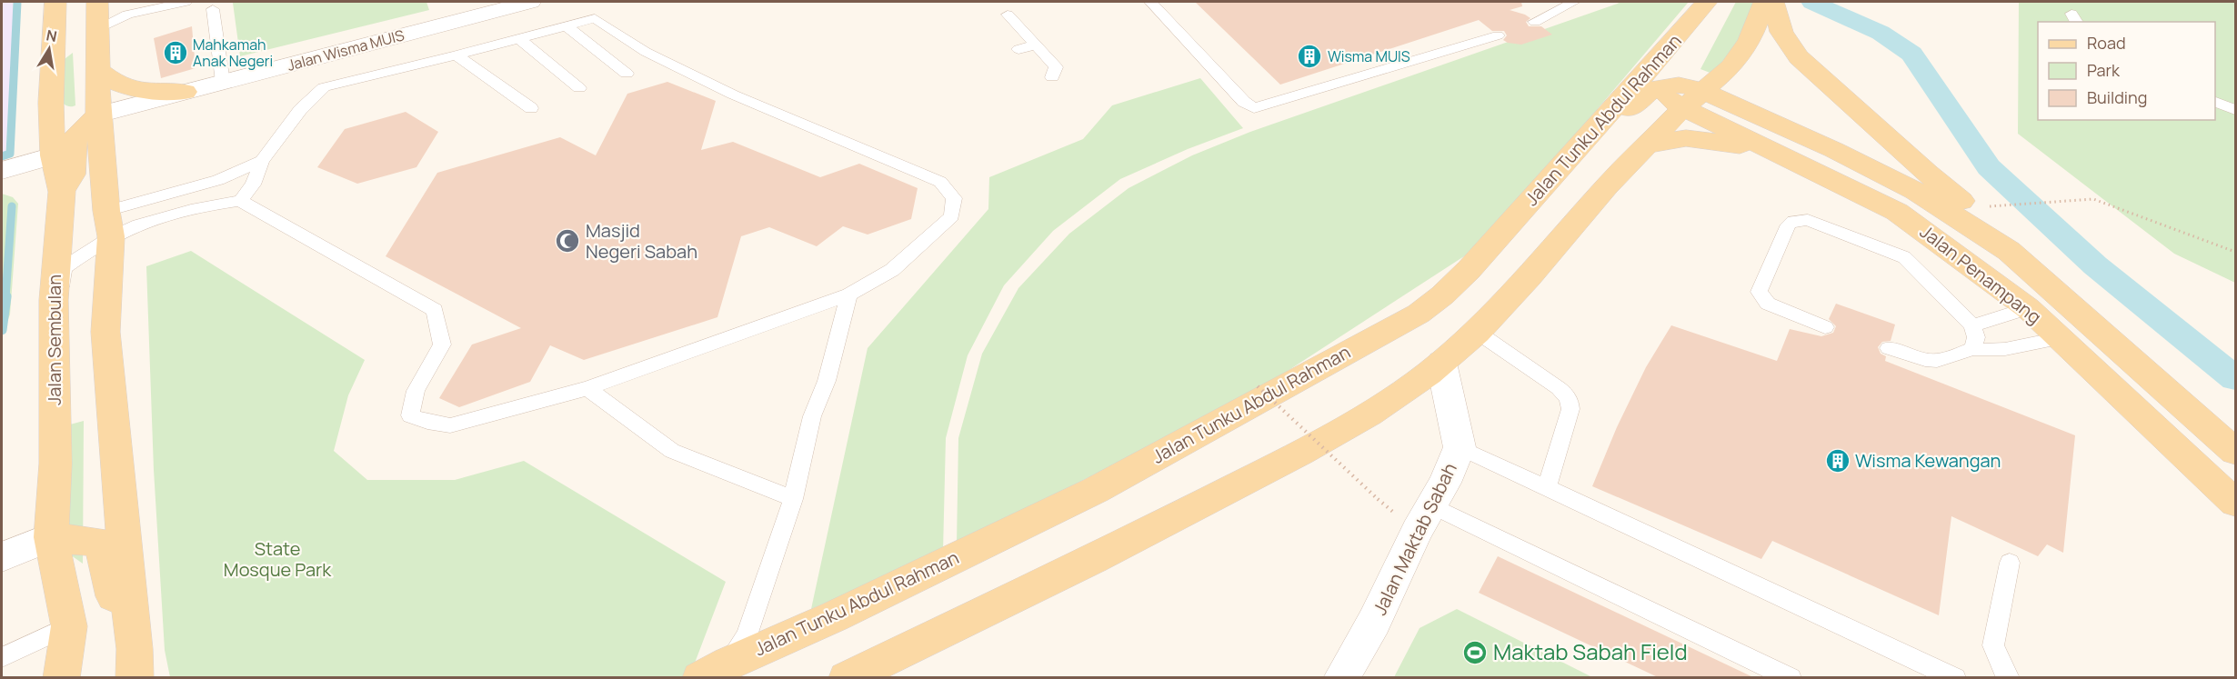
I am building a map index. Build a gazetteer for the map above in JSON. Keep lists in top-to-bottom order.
{
  "streets": {
    "main road": ["Jalan Tunku Abdul Rahman", "Jalan Penampang", "Jalan Sembulan"],
    "street": ["Jalan Wisma MUIS", "Jalan Maktab Sabah"]
  },
  "parks": ["State Mosque Park"],
  "places": {
    "building": ["Mahkamah Anak Negeri", "Wisma MUIS", "Wisma Kewangan"],
    "mosque": ["Masjid Negeri Sabah"],
    "sports": ["Maktab Sabah Field"]
  },
  "legend": ["Road", "Park", "Building"],
  "north": "top"
}
